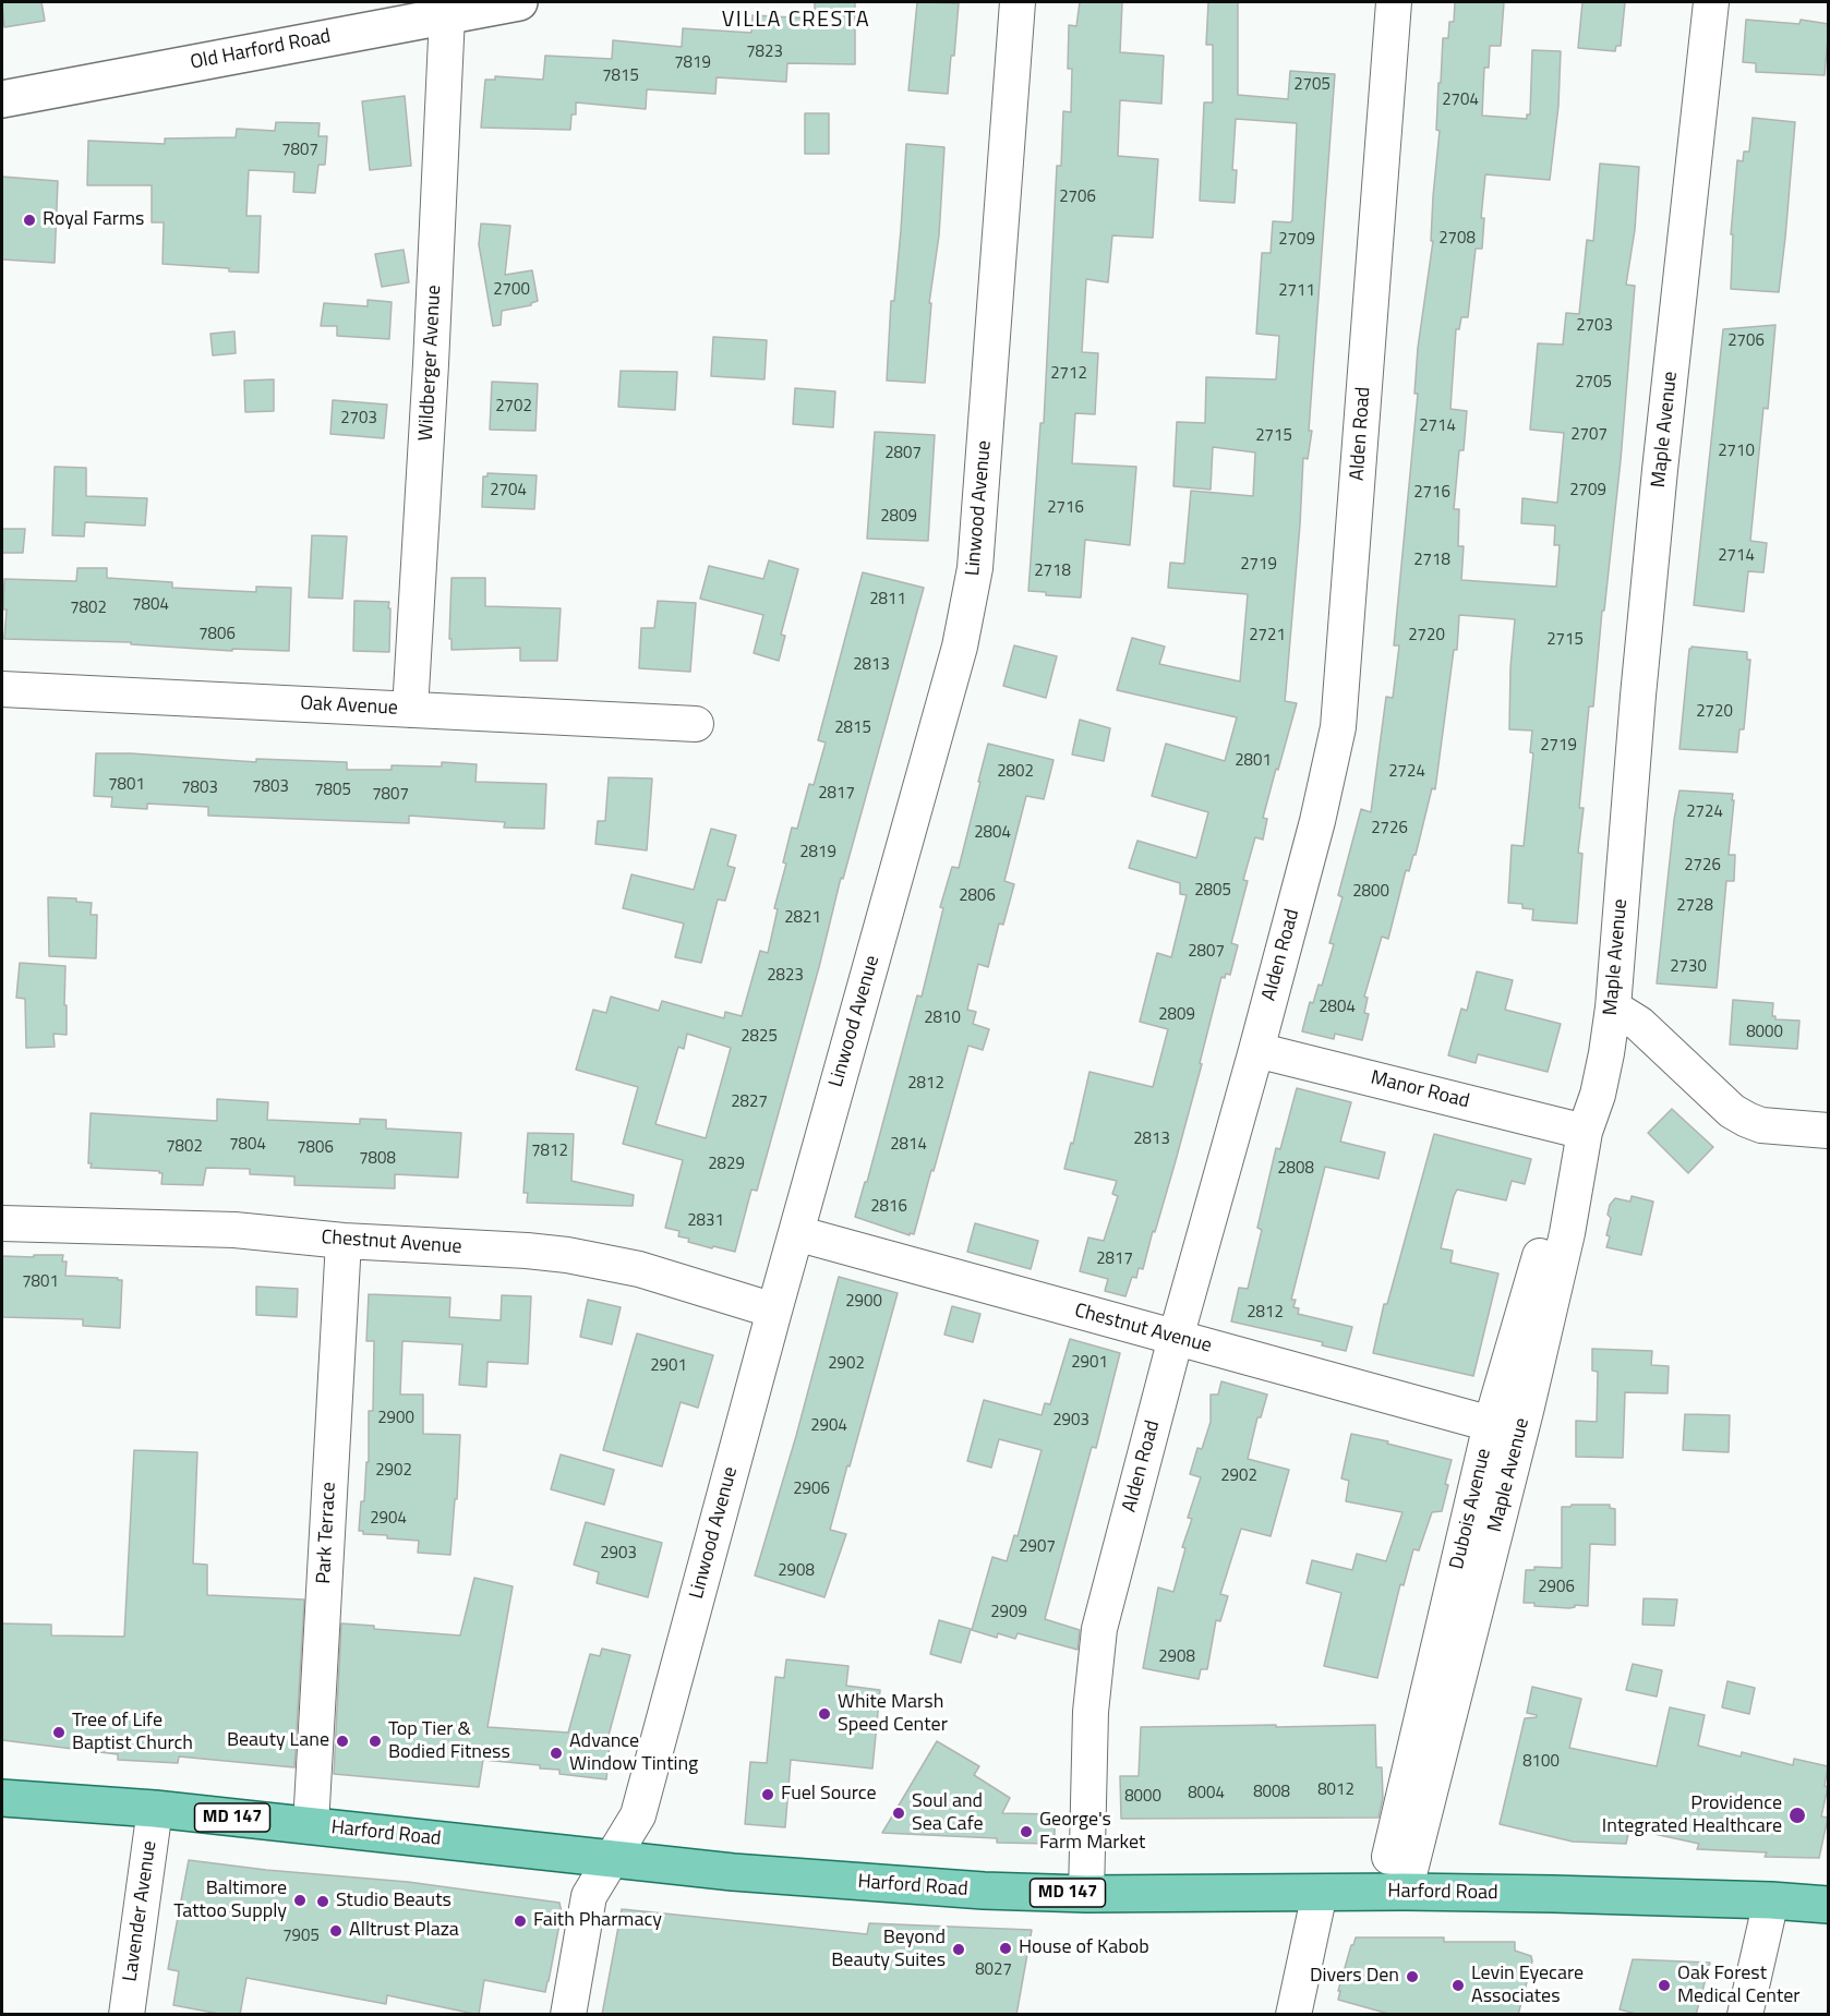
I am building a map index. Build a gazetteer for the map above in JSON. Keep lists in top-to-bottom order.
{
  "streets": {
    "main road": ["MD 147", "Harford Road"],
    "street": [
      "Old Harford Road",
      "Wildberger Avenue",
      "Maple Avenue",
      "Alden Road",
      "Linwood Avenue",
      "Oak Avenue",
      "Manor Road",
      "Chestnut Avenue",
      "Dubois Avenue",
      "Park Terrace",
      "Lavender Avenue"
    ]
  },
  "crossings": [
    ["Old Harford Road", "Wildberger Avenue"],
    ["Wildberger Avenue", "Oak Avenue"],
    ["Maple Avenue", "Manor Road"],
    ["Maple Avenue", "Dubois Avenue"],
    ["Maple Avenue", "Harford Road"],
    ["Alden Road", "Manor Road"],
    ["Alden Road", "Chestnut Avenue"],
    ["Alden Road", "Harford Road"],
    ["Linwood Avenue", "Chestnut Avenue"],
    ["Linwood Avenue", "Harford Road"],
    ["Chestnut Avenue", "Dubois Avenue"],
    ["Chestnut Avenue", "Park Terrace"],
    ["Dubois Avenue", "Harford Road"],
    ["Park Terrace", "Harford Road"],
    ["Harford Road", "Lavender Avenue"]
  ],
  "districts": ["VILLA CRESTA"],
  "places": [
    "Royal Farms",
    "White Marsh Speed Center",
    "Tree of Life Baptist Church",
    "Beauty Lane",
    "Top Tier & Bodied Fitness",
    "Advance Window Tinting",
    "Fuel Source",
    "Soul and Sea Cafe",
    "Providence Integrated Healthcare",
    "George's Farm Market",
    "Baltimore Tattoo Supply",
    "Studio Beauts",
    "Faith Pharmacy",
    "Alltrust Plaza",
    "House of Kabob",
    "Beyond Beauty Suites",
    "Divers Den",
    "Levin Eyecare Associates",
    "Oak Forest Medical Center"
  ],
  "house_numbers": [
    "7823",
    "7819",
    "7815",
    "2705",
    "2704",
    "7807",
    "2706",
    "2708",
    "2709",
    "2700",
    "2711",
    "2703",
    "2706",
    "2712",
    "2705",
    "2702",
    "2703",
    "2714",
    "2707",
    "2715",
    "2710",
    "2807",
    "2704",
    "2709",
    "2716",
    "2716",
    "2809",
    "2714",
    "2718",
    "2719",
    "2718",
    "2811",
    "7804",
    "7802",
    "7806",
    "2721",
    "2720",
    "2715",
    "2813",
    "2720",
    "2815",
    "2719",
    "2801",
    "2802",
    "2724",
    "7801",
    "7803",
    "7803",
    "7805",
    "2817",
    "7807",
    "2724",
    "2726",
    "2804",
    "2819",
    "2726",
    "2805",
    "2800",
    "2806",
    "2728",
    "2821",
    "2807",
    "2730",
    "2823",
    "2804",
    "2809",
    "2810",
    "8000",
    "2825",
    "2812",
    "2827",
    "2813",
    "7804",
    "2814",
    "7802",
    "7806",
    "7812",
    "7808",
    "2829",
    "2808",
    "2816",
    "2831",
    "2817",
    "7801",
    "2900",
    "2812",
    "2901",
    "2902",
    "2901",
    "2900",
    "2903",
    "2904",
    "2902",
    "2902",
    "2906",
    "2904",
    "2907",
    "2903",
    "2908",
    "2906",
    "2909",
    "2908",
    "8100",
    "8012",
    "8008",
    "8004",
    "8000",
    "7905",
    "8027"
  ]
}
